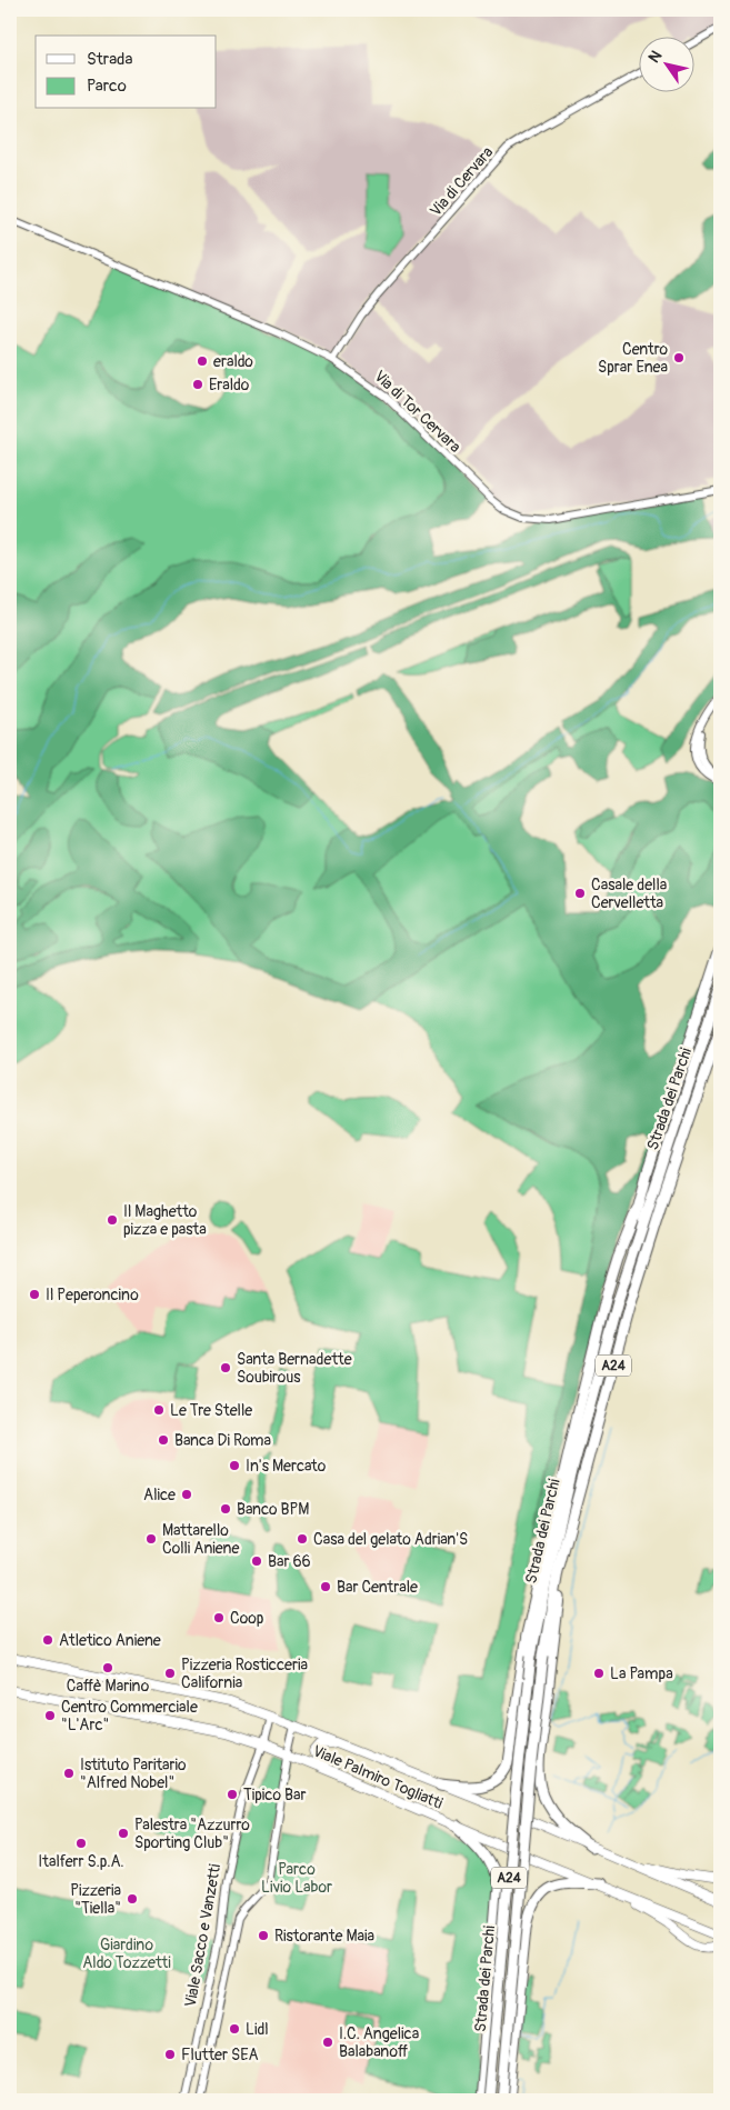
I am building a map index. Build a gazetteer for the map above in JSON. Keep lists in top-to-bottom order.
{
  "streets": {
    "highway": ["Strada dei Parchi", "A24"],
    "main road": ["Viale Palmiro Togliatti"],
    "street": ["Via di Cervara", "Via di Tor Cervara", "Viale Sacco e Vanzetti"]
  },
  "crossings": [
    ["Via di Cervara", "Via di Tor Cervara"],
    ["Viale Palmiro Togliatti", "Viale Sacco e Vanzetti"]
  ],
  "parks": ["Parco Livio Labor", "Giardino Aldo Tozzetti"],
  "places": [
    "Centro Sprar Enea",
    "eraldo",
    "Eraldo",
    "Casale della Cervelletta",
    "Il Maghetto pizza e pasta",
    "Il Peperoncino",
    "Santa Bernadette Soubirous",
    "Le Tre Stelle",
    "Banca Di Roma",
    "In's Mercato",
    "Alice",
    "Banco BPM",
    "Mattarello Colli Aniene",
    "Casa del gelato Adrian'S",
    "Bar 66",
    "Bar Centrale",
    "Coop",
    "Atletico Aniene",
    "Caffè Marino",
    "Pizzeria Rosticceria California",
    "La Pampa",
    "Centro Commerciale \"L'Arc\"",
    "Istituto Paritario \"Alfred Nobel\"",
    "Tipico Bar",
    "Palestra \"Azzurro Sporting Club\"",
    "Italferr S.p.A.",
    "Pizzeria \"Tiella\"",
    "Ristorante Maia",
    "Lidl",
    "I.C. Angelica Balabanoff",
    "Flutter SEA"
  ],
  "legend": ["Strada", "Parco"],
  "north": "top left"
}
